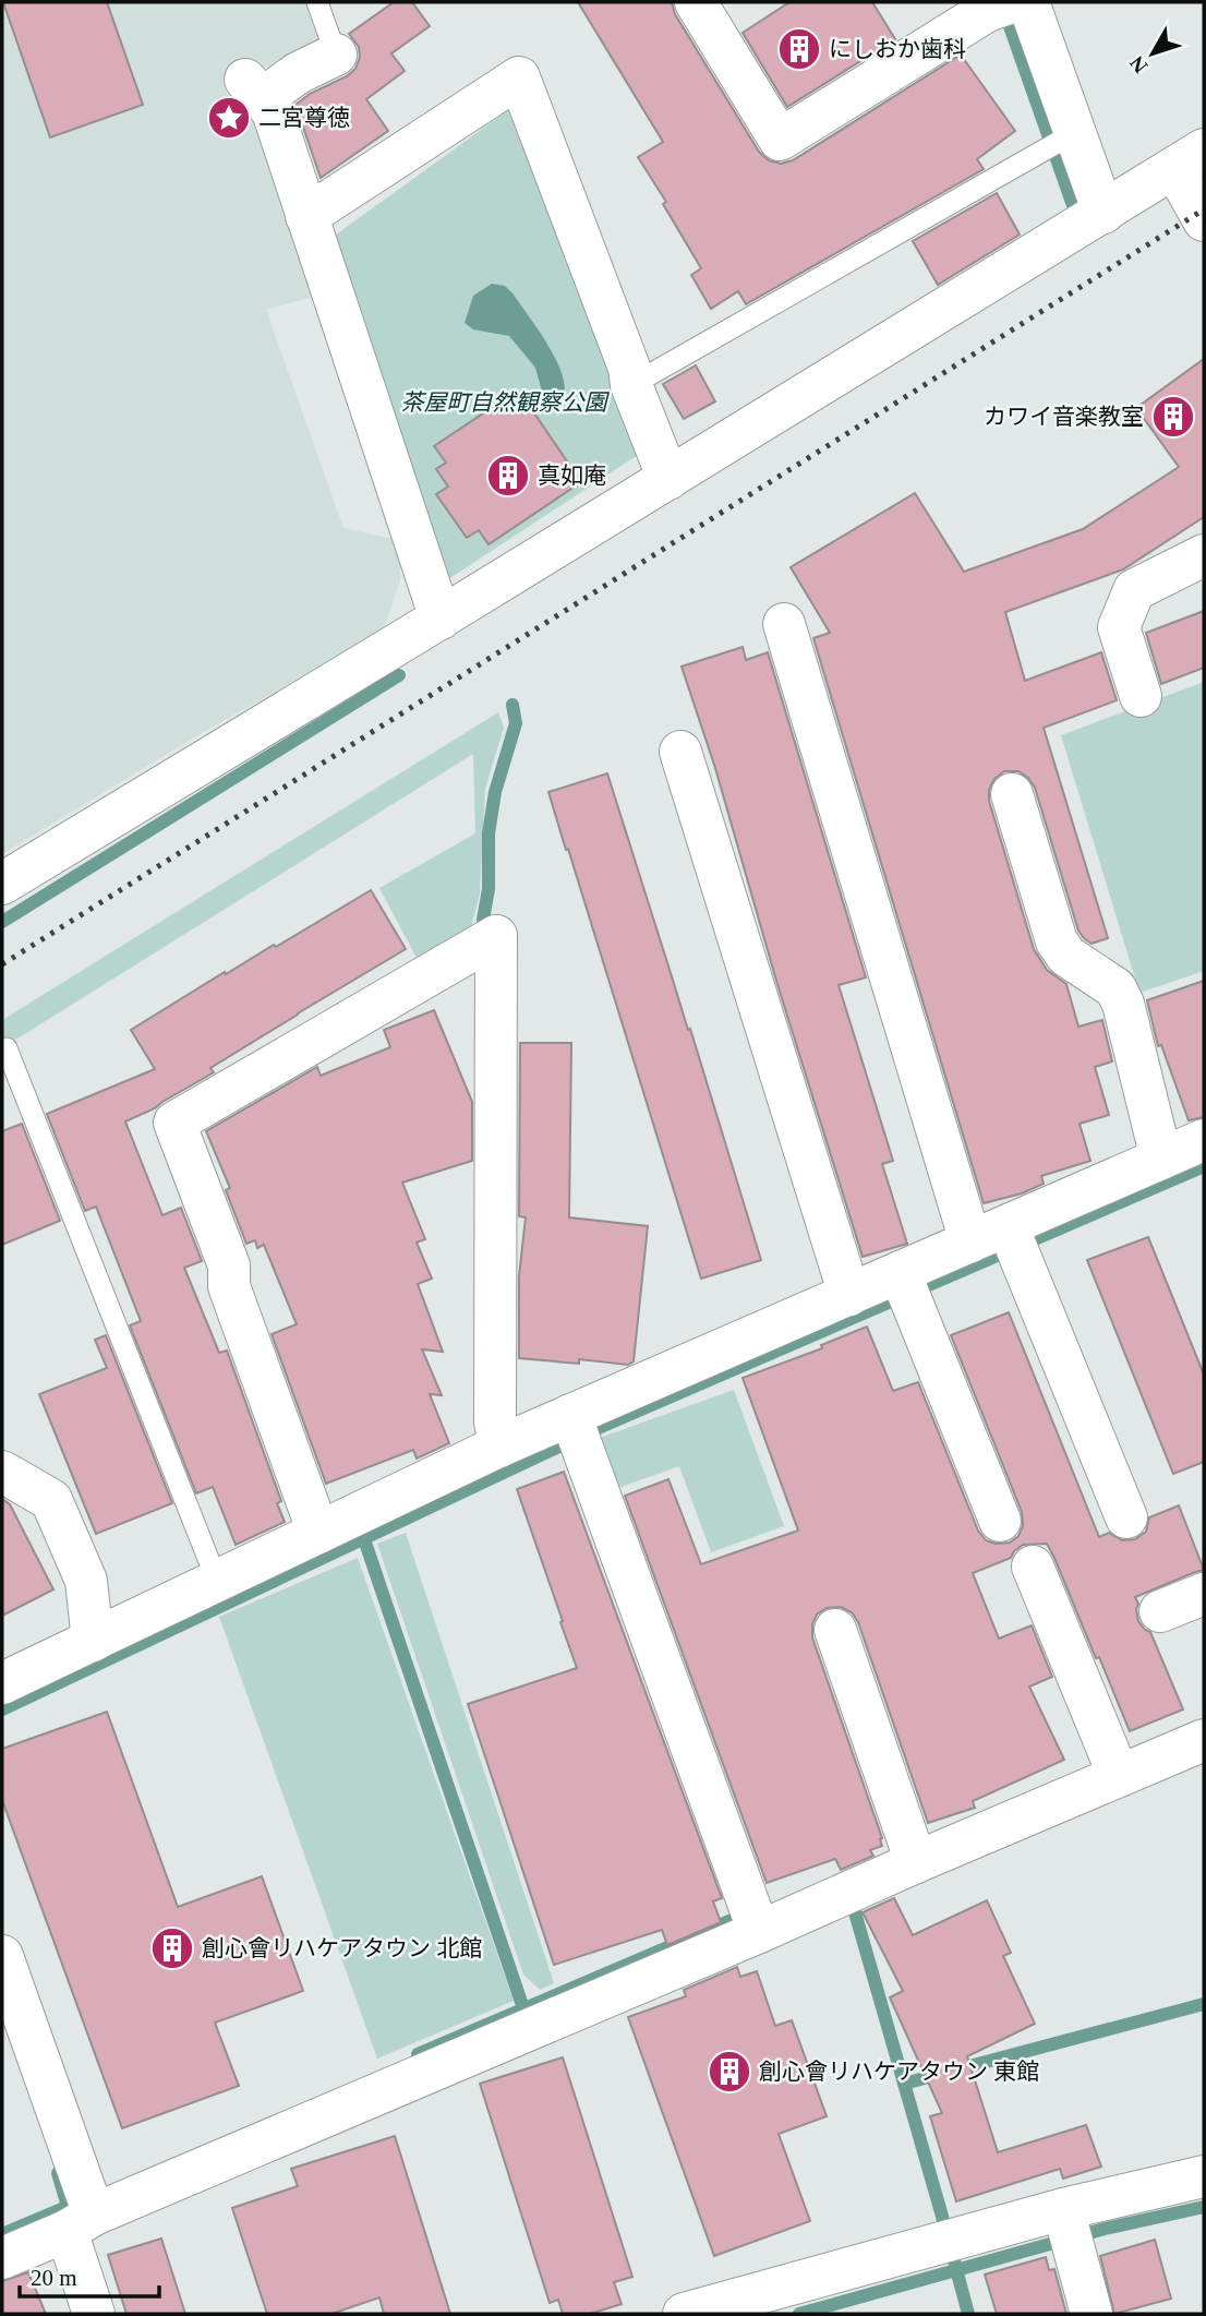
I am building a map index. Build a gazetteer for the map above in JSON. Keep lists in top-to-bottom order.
{
  "parks": ["茶屋町自然観察公園"],
  "places": {
    "building": [
      "にしおか歯科",
      "カワイ音楽教室",
      "真如庵",
      "創心會リハケアタウン 北館",
      "創心會リハケアタウン 東館"
    ],
    "place": ["二宮尊徳"]
  },
  "scale_bar": "20 m",
  "north": "bottom left"
}
